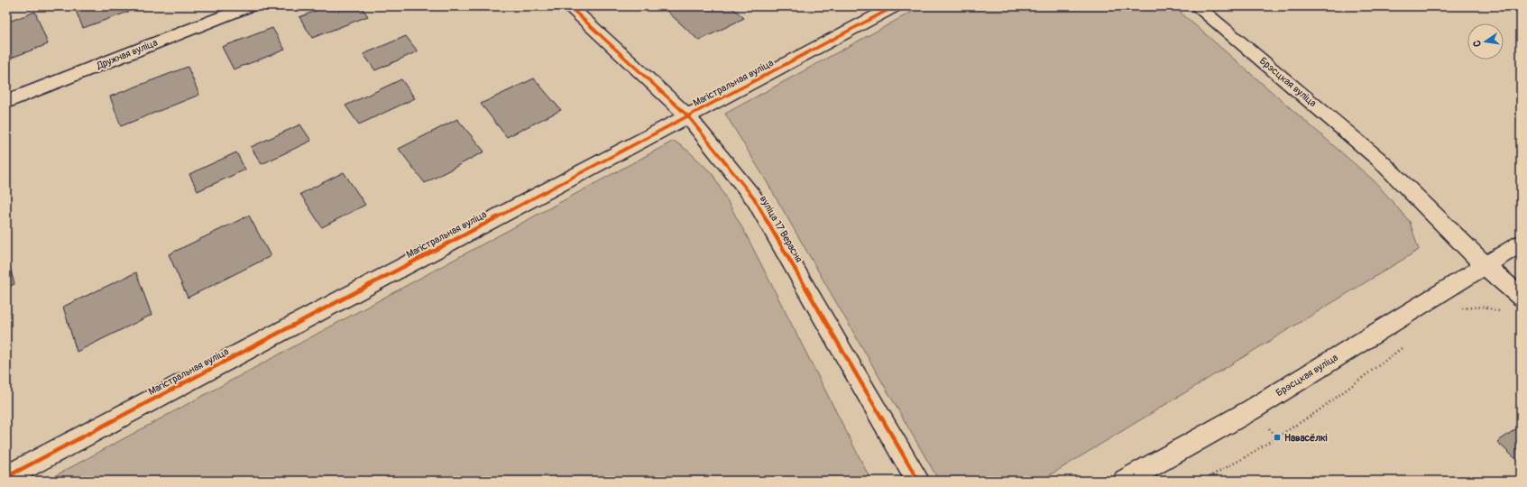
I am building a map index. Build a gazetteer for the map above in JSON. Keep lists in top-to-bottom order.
{
  "streets": {
    "street": [
      "Дружная вуліца",
      "Брэсцкая вуліца",
      "Магістральная вуліца",
      "вуліца 17 Верасня"
    ]
  },
  "crossings": [
    ["Магістральная вуліца", "вуліца 17 Верасня"]
  ],
  "places": {
    "transit": ["Навасёлкі"]
  },
  "north": "left"
}
